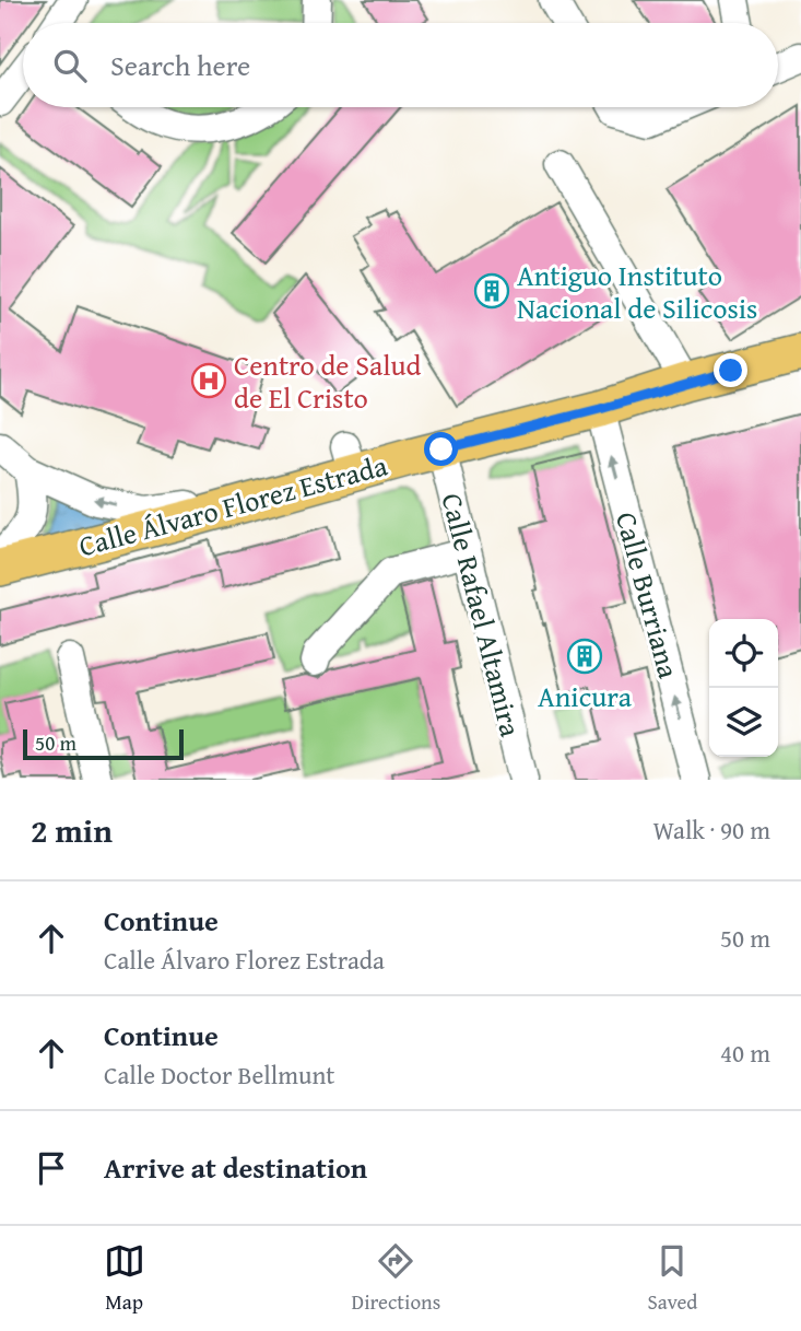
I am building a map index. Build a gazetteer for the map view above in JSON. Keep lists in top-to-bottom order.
{
  "streets": {
    "main road": ["Calle Álvaro Florez Estrada"],
    "street": ["Calle Burriana", "Calle Rafael Altamira"]
  },
  "crossings": [
    ["Calle Álvaro Florez Estrada", "Calle Burriana"],
    ["Calle Álvaro Florez Estrada", "Calle Rafael Altamira"]
  ],
  "one_way": ["Calle Burriana"],
  "places": {
    "building": ["Antiguo Instituto Nacional de Silicosis", "Anicura"],
    "hospital": ["Centro de Salud de El Cristo"]
  },
  "scale_bar": "50 m",
  "page": {
    "search": "Search here",
    "scale": "50 m",
    "heading": ["2 min", "Walk · 90 m"],
    "list": [
      ["Continue", "Calle Álvaro Florez Estrada", "50 m"],
      ["Continue", "Calle Doctor Bellmunt", "40 m"],
      "Arrive at destination"
    ],
    "nav": ["Map", "Directions", "Saved"]
  }
}
